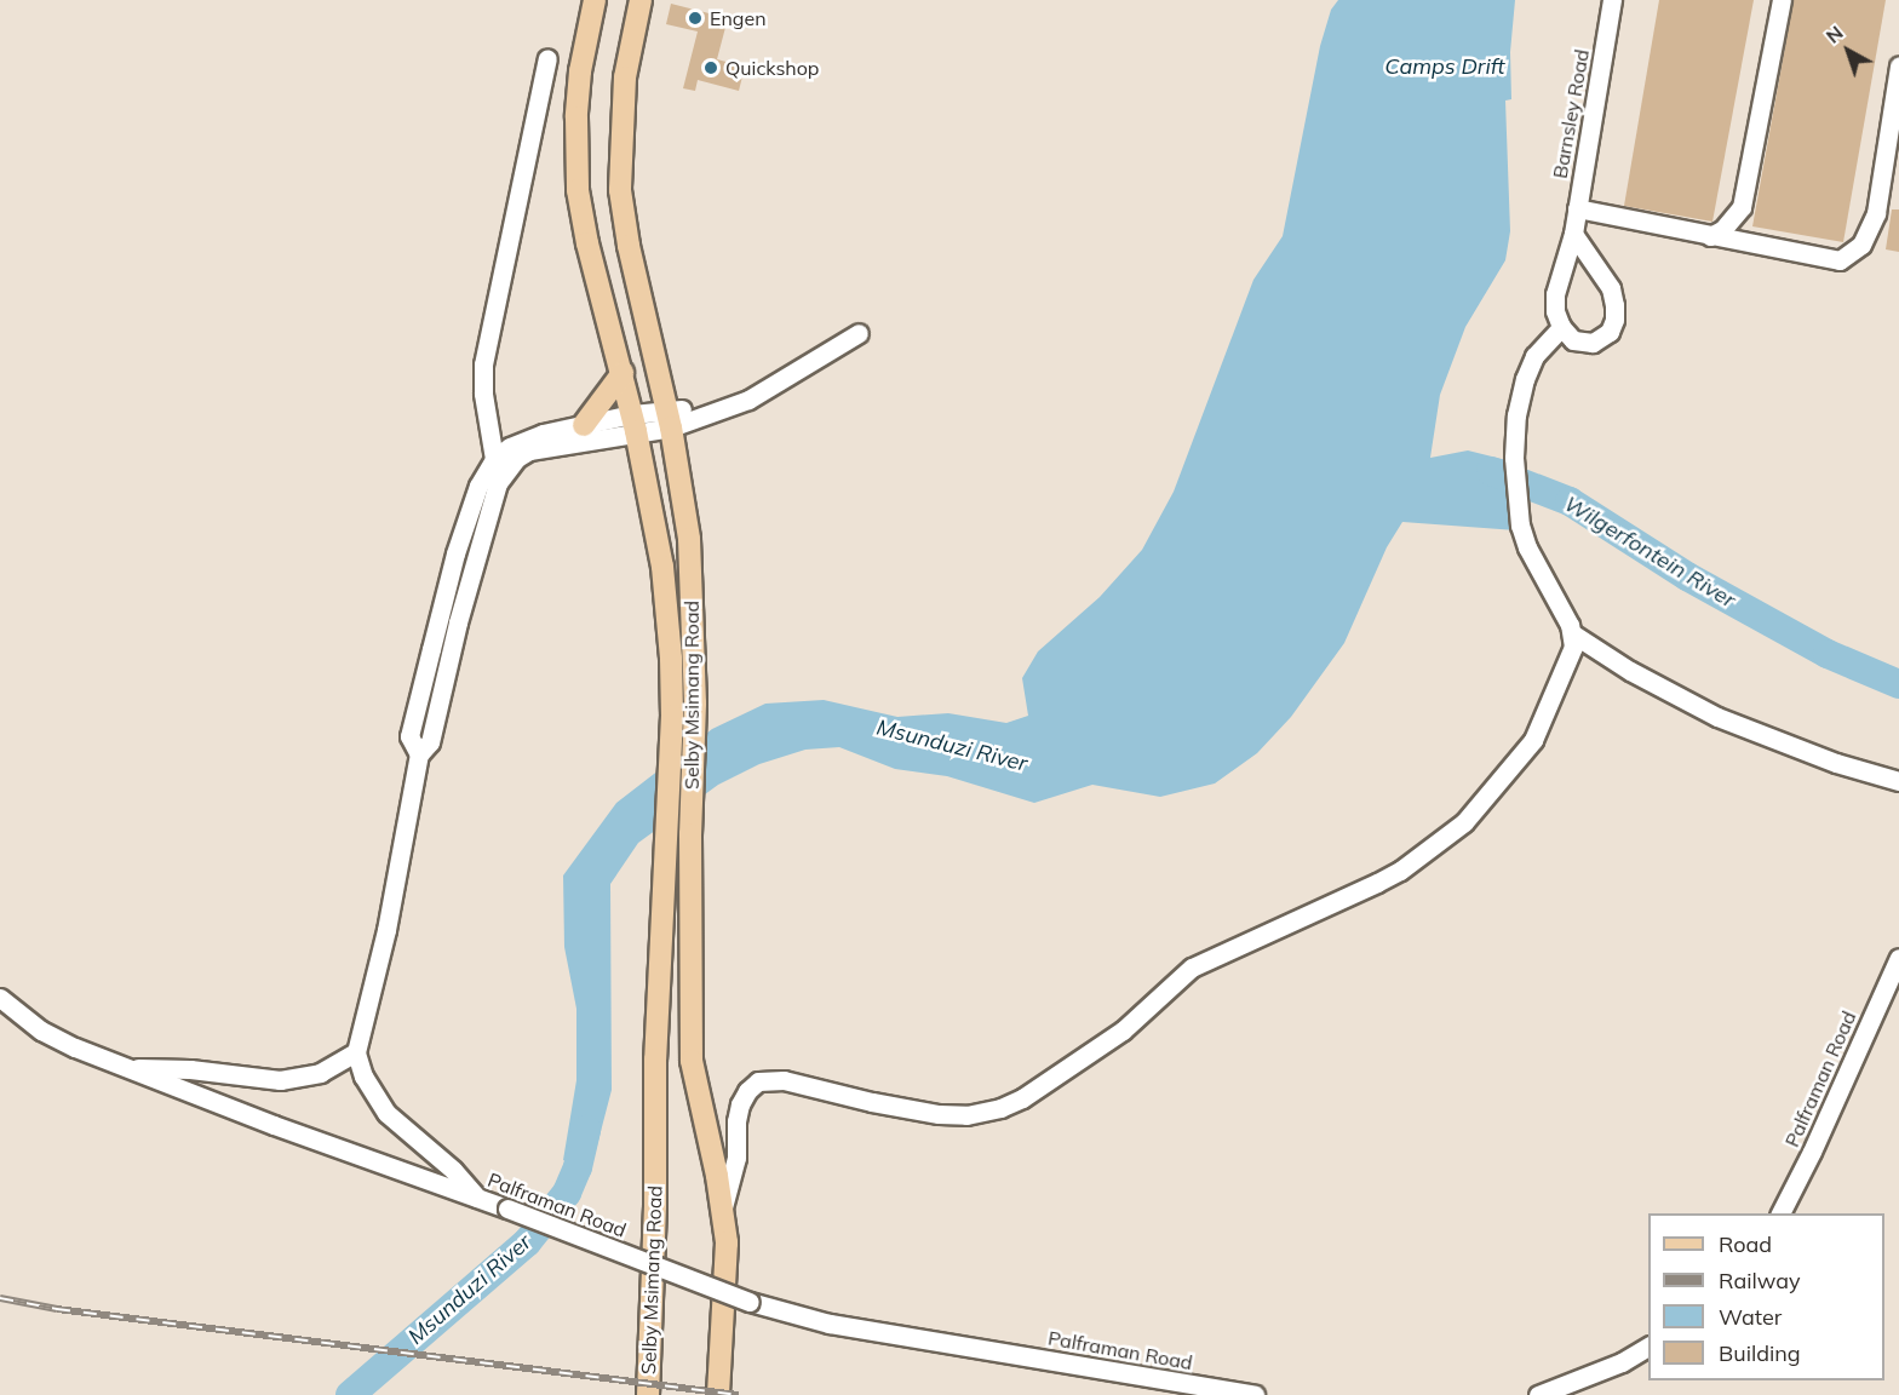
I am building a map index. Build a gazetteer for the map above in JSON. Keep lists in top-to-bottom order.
{
  "streets": {
    "main road": ["Selby Msimang Road"],
    "lane": ["Barnsley Road", "Palframan Road"]
  },
  "water": ["Camps Drift", "Wilgerfontein River", "Msunduzi River"],
  "places": ["Engen", "Quickshop"],
  "legend": [
    "Road",
    "Railway",
    "Water",
    "Building"
  ],
  "north": "top left"
}
